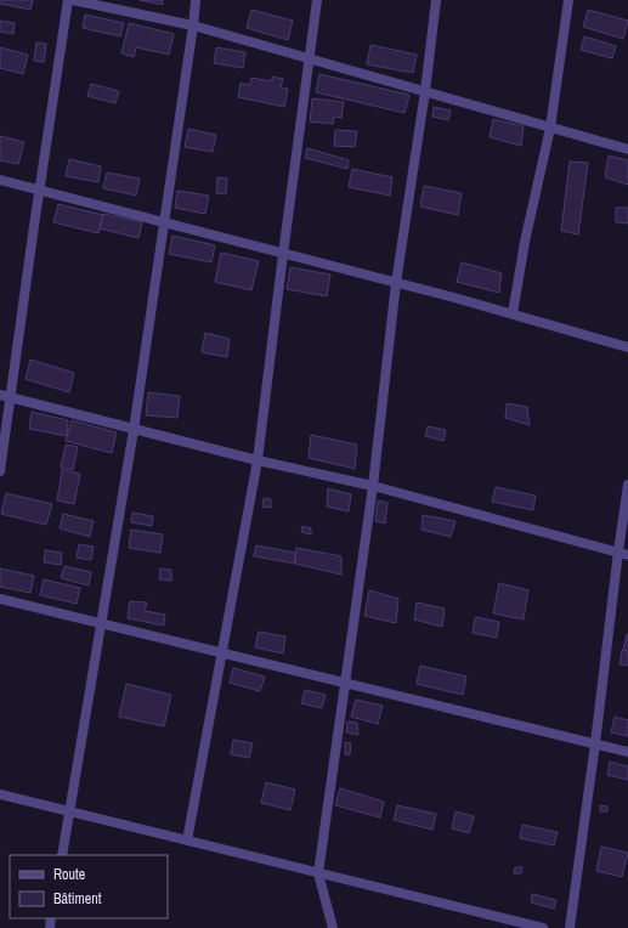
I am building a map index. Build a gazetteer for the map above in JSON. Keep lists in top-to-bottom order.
{
  "legend": ["Route", "Bâtiment"]
}
